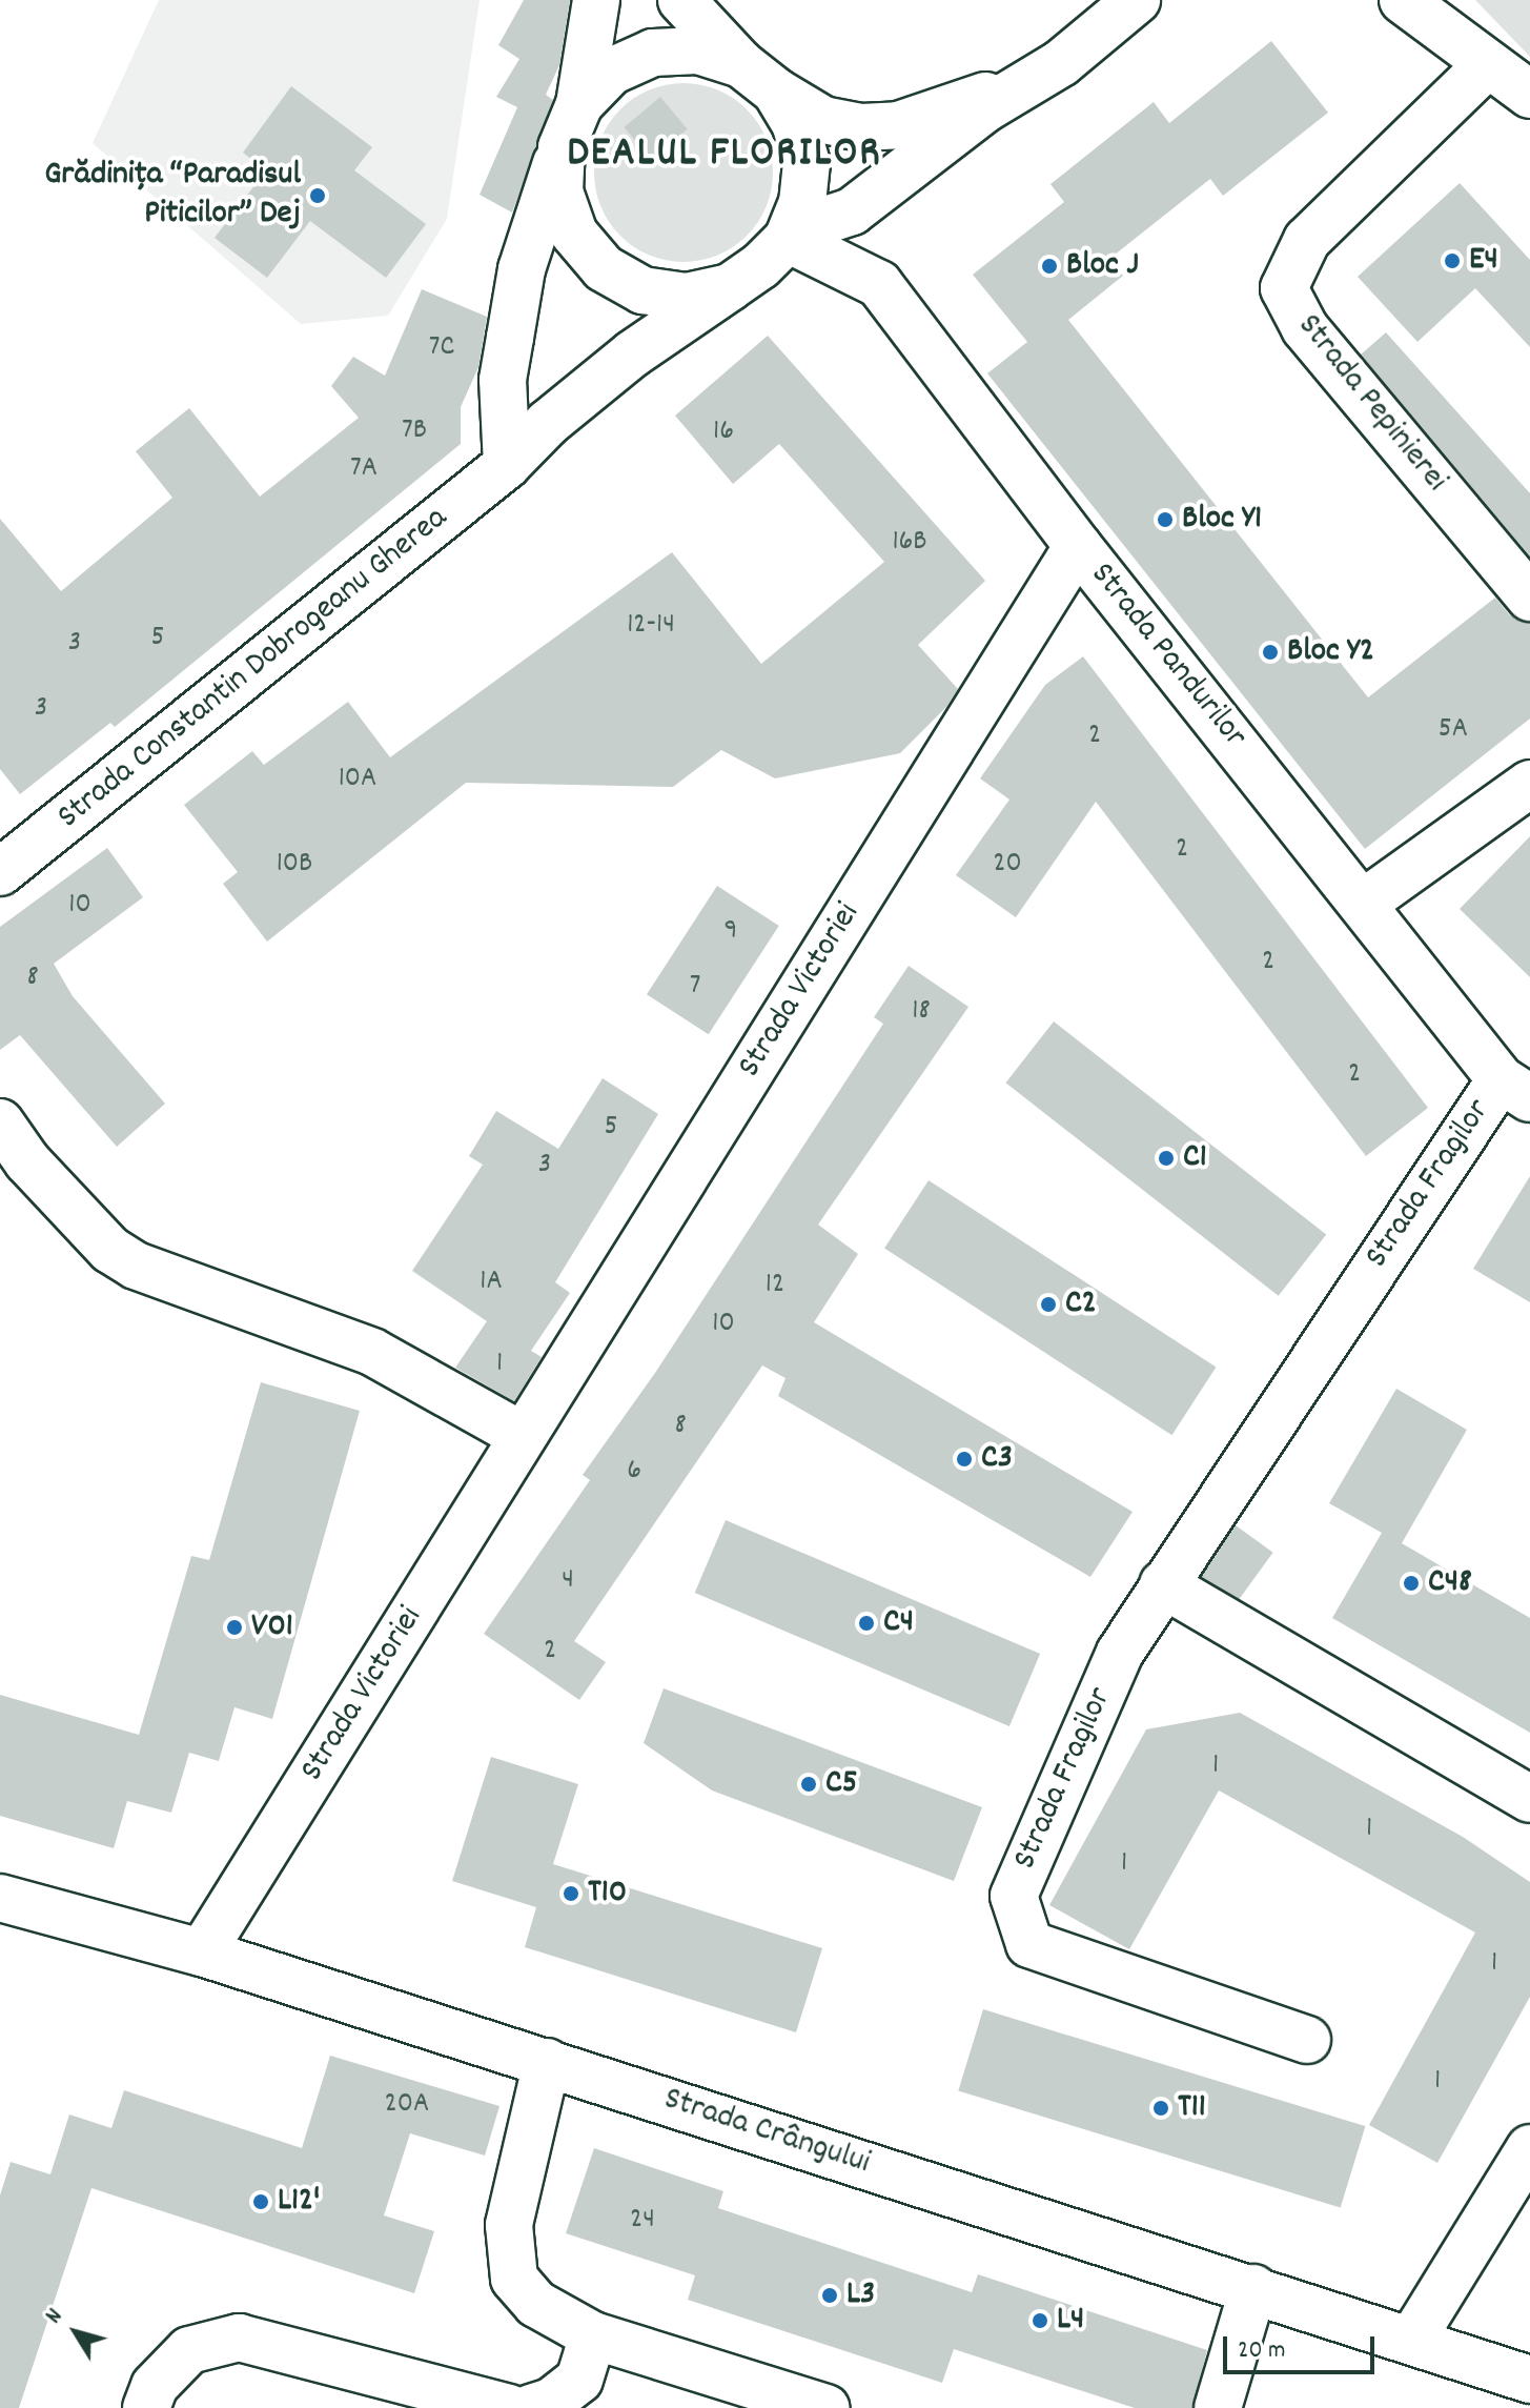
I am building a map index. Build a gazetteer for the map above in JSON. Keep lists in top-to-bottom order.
{
  "streets": {
    "street": [
      "Strada Pepinierei",
      "Strada Pandurilor",
      "Strada Constantin Dobrogeanu Gherea",
      "Strada Victoriei",
      "Strada Fragilor",
      "Strada Crângului"
    ]
  },
  "crossings": [
    ["Strada Pandurilor", "Strada Constantin Dobrogeanu Gherea"],
    ["Strada Pandurilor", "Strada Victoriei"],
    ["Strada Pandurilor", "Strada Fragilor"],
    ["Strada Victoriei", "Strada Crângului"]
  ],
  "districts": ["DEALUL FLORILOR"],
  "places": [
    "Grădinița “Paradisul Piticilor” Dej",
    "E4",
    "Bloc J",
    "Bloc Y1",
    "Bloc Y2",
    "C1",
    "C2",
    "C3",
    "C48",
    "C4",
    "V01",
    "C5",
    "T10",
    "T11",
    "L12'",
    "L3",
    "L4"
  ],
  "house_numbers": [
    "7C",
    "7B",
    "16",
    "7A",
    "16B",
    "12-14",
    "5",
    "3",
    "3",
    "5A",
    "2",
    "10A",
    "2",
    "10B",
    "20",
    "10",
    "9",
    "2",
    "8",
    "7",
    "18",
    "2",
    "5",
    "3",
    "1A",
    "12",
    "10",
    "1",
    "8",
    "6",
    "4",
    "2",
    "1",
    "1",
    "1",
    "1",
    "1",
    "20A",
    "24"
  ],
  "scale_bar": "20 m",
  "north": "top left"
}
